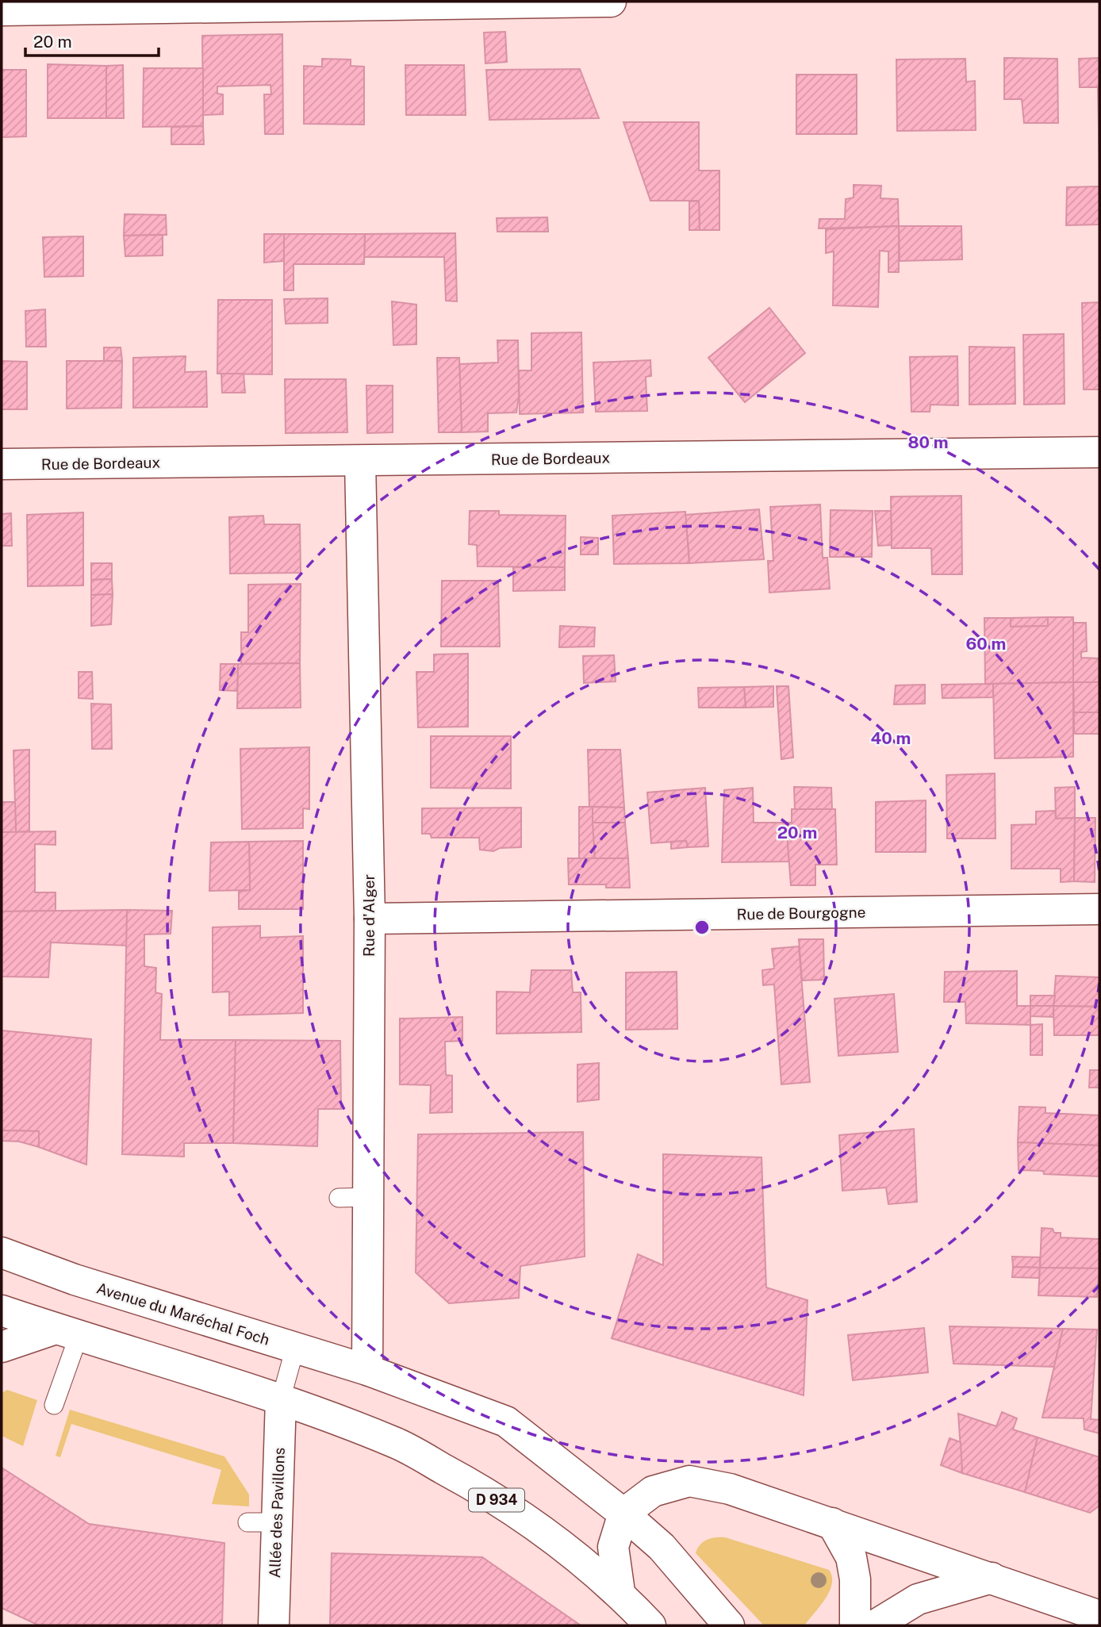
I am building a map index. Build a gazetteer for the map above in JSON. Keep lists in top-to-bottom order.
{
  "streets": {
    "street": [
      "Rue de Bordeaux",
      "Rue de Bourgogne",
      "Rue d'Alger",
      "Avenue du Maréchal Foch",
      "D 934",
      "Allée des Pavillons"
    ]
  },
  "crossings": [
    ["Rue de Bordeaux", "Rue d'Alger"],
    ["Rue de Bourgogne", "Rue d'Alger"],
    ["Rue d'Alger", "Avenue du Maréchal Foch"],
    ["D 934", "Allée des Pavillons"]
  ],
  "scale_bar": "20 m",
  "rings": [
    "80 m",
    "60 m",
    "40 m",
    "20 m"
  ]
}
